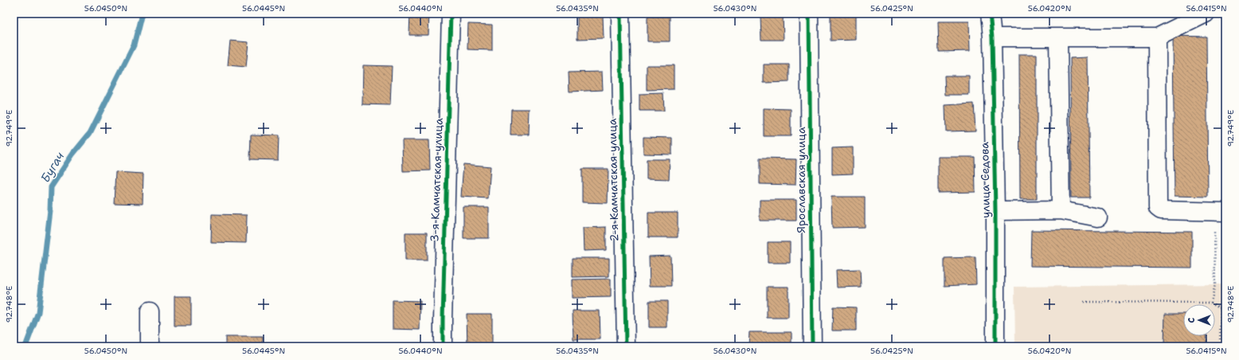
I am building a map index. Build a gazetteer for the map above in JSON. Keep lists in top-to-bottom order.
{
  "streets": {
    "street": [
      "3-я Камчатская улица",
      "2-я Камчатская улица",
      "Ярославская улица",
      "улица Седова"
    ]
  },
  "water": ["Бугач"],
  "north": "left",
  "coordinates": [
    "56.0450°N",
    "56.0445°N",
    "56.0440°N",
    "56.0435°N",
    "56.0430°N",
    "56.0425°N",
    "56.0420°N",
    "56.0415°N",
    "92.749°E",
    "92.748°E"
  ]
}
